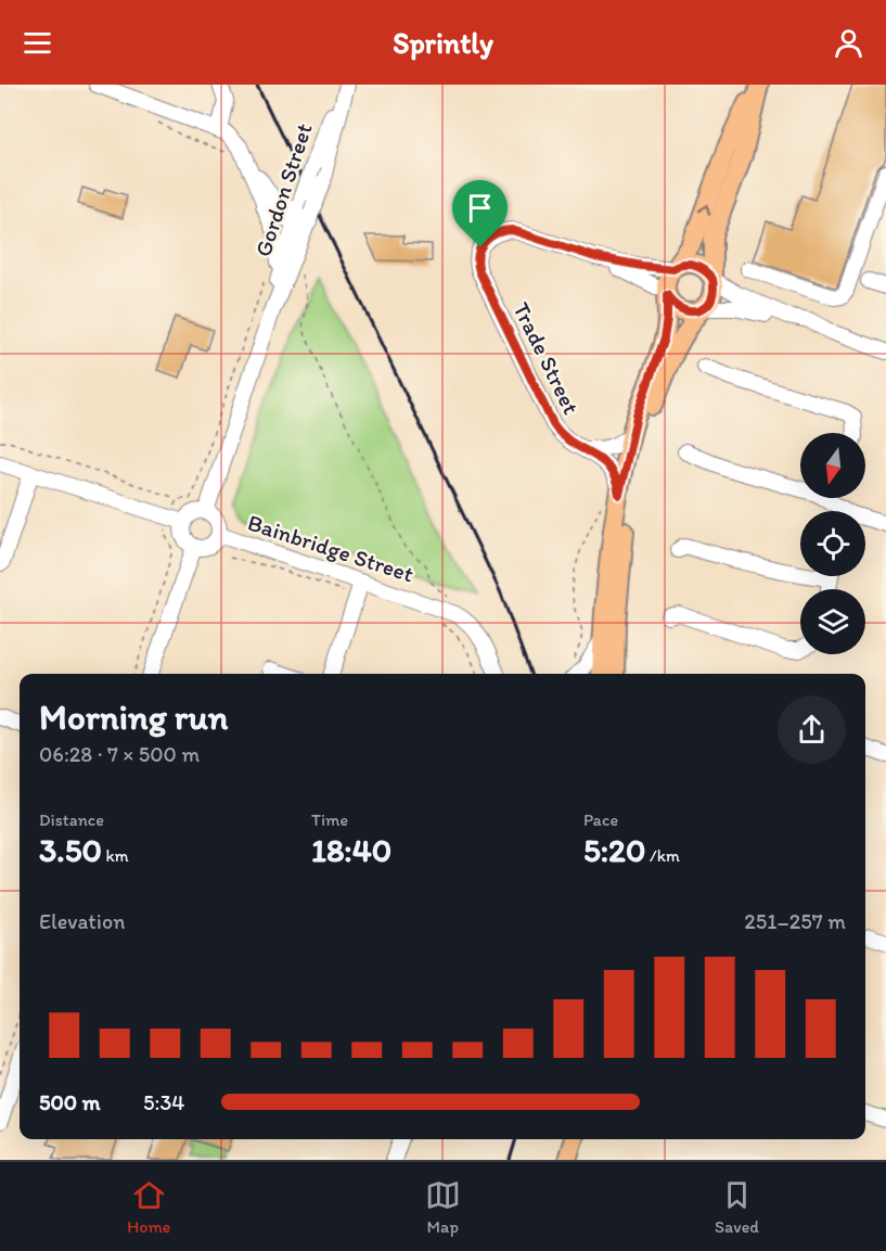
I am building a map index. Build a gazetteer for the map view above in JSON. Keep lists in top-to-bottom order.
{
  "streets": {
    "street": ["Gordon Street", "Trade Street", "Bainbridge Street"]
  },
  "crossings": [
    ["Gordon Street", "Bainbridge Street"]
  ],
  "north": "bottom",
  "page": {
    "header": "Sprintly",
    "heading": ["Morning run", "06:28 · 7 × 500 m"],
    "stats": [
      ["Distance", "3.50 km"],
      ["Time", "18:40"],
      ["Pace", "5:20 /km"]
    ],
    "chart": ["Elevation", "251–257 m"],
    "list": [
      {
        "name": "500 m",
        "note": "5:34"
      }
    ],
    "tabs": ["Home", "Map", "Saved"]
  }
}
